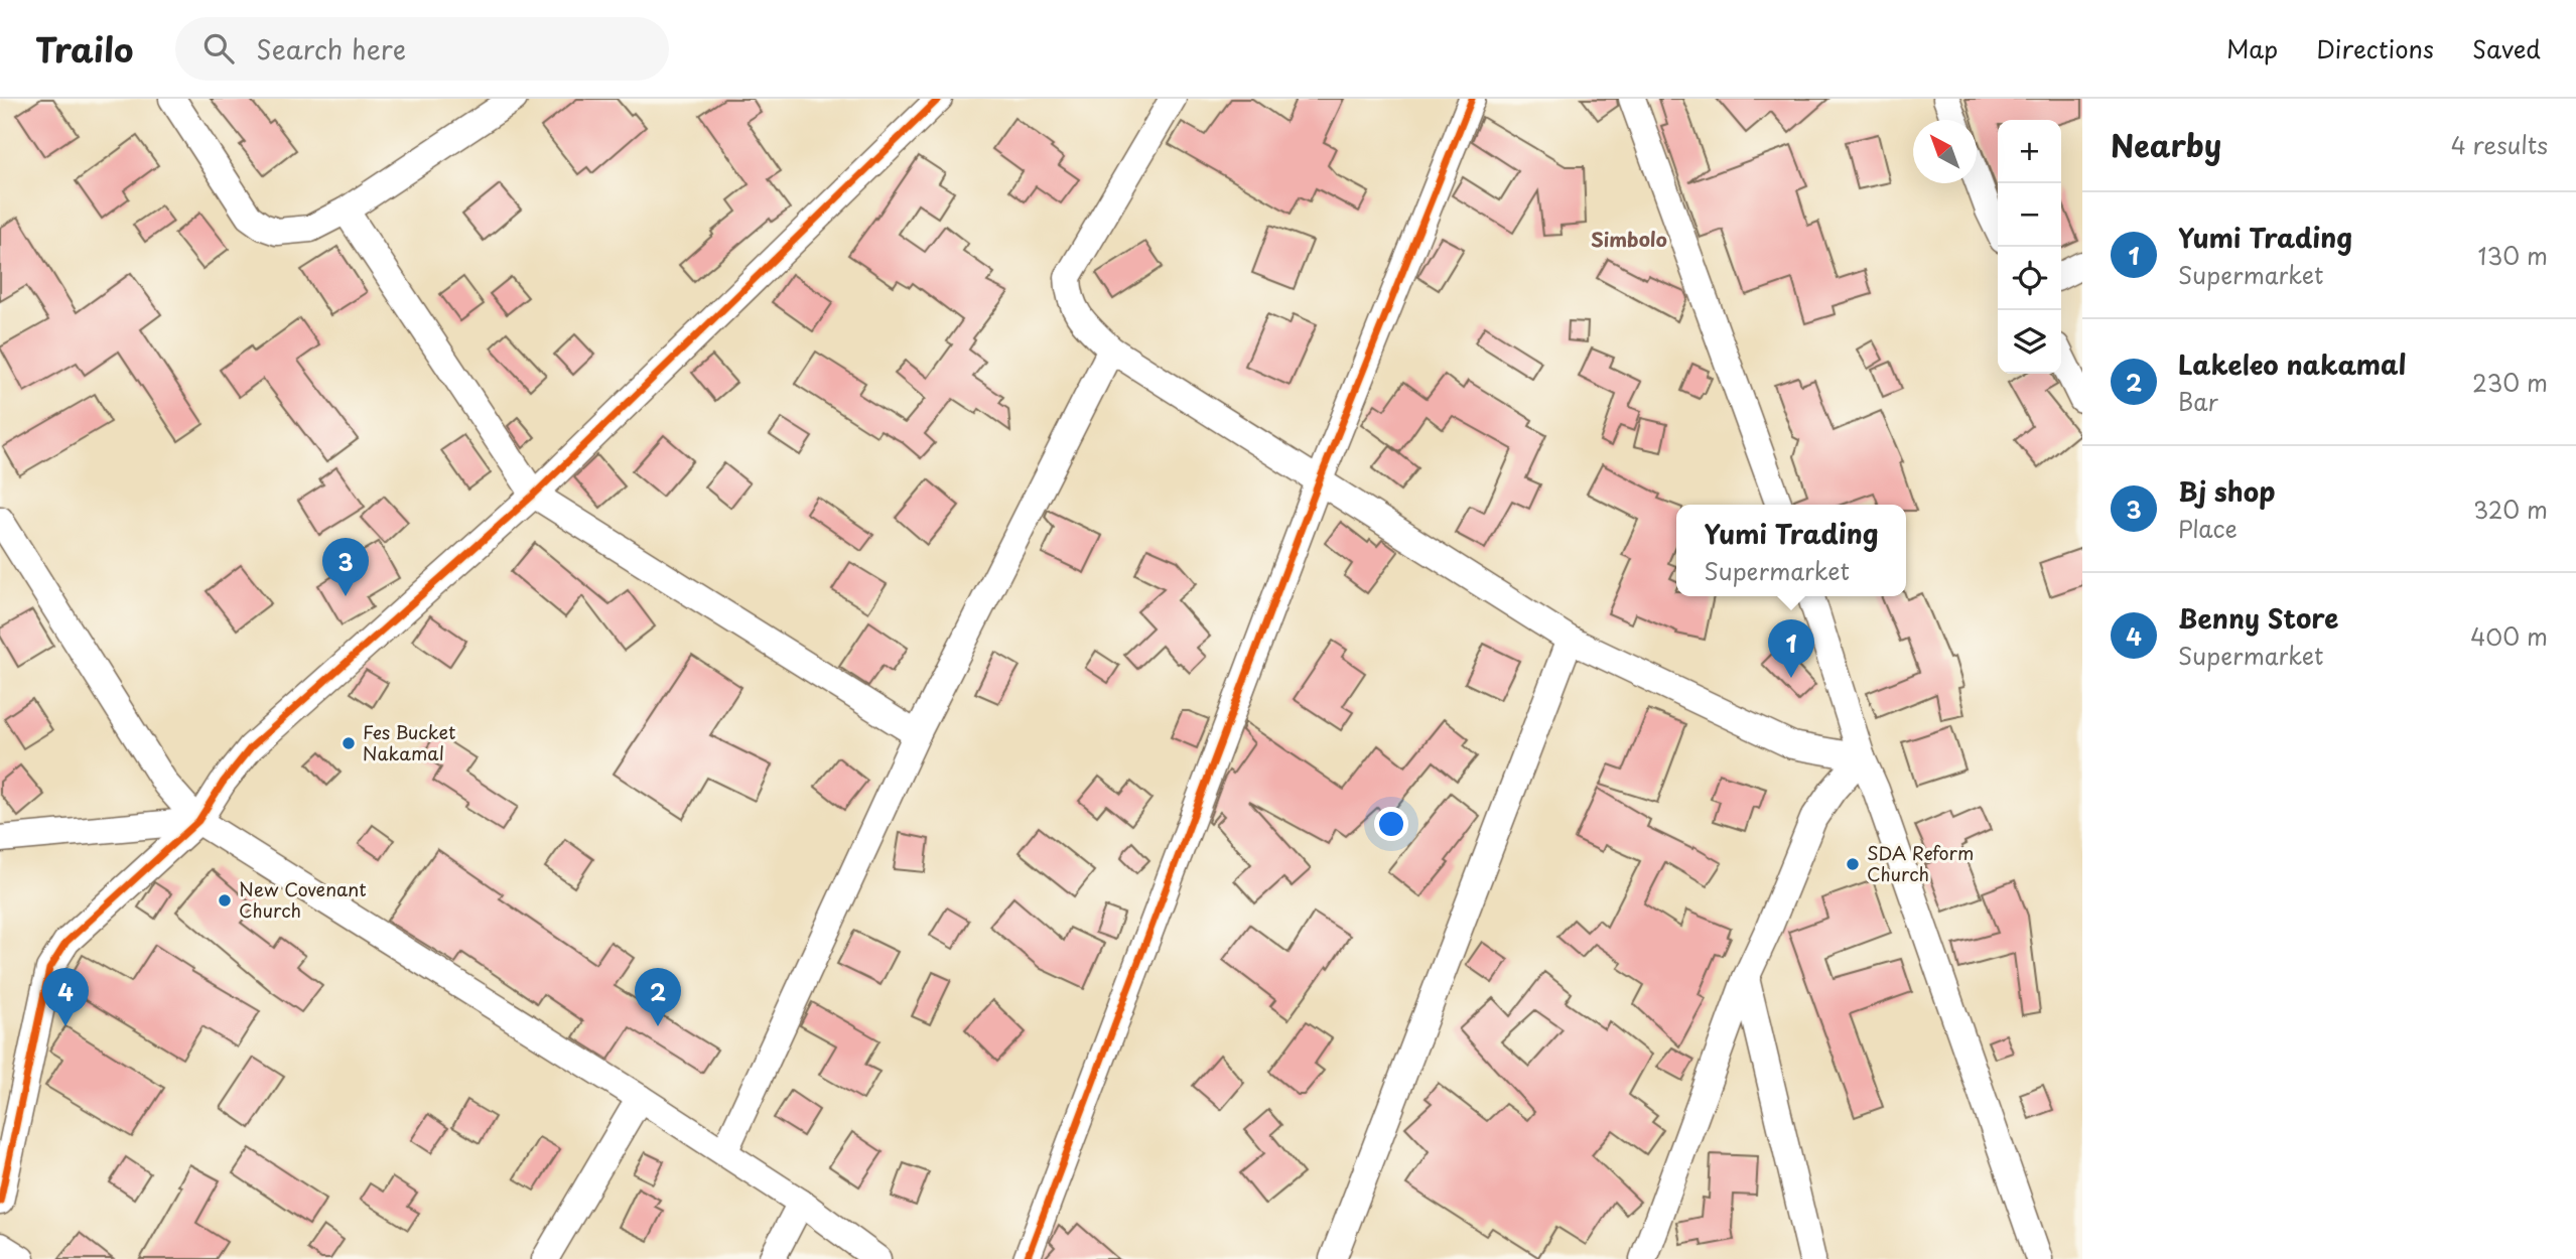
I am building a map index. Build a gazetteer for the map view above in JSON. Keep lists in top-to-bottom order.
{
  "districts": ["Simbolo"],
  "places": ["Fes Bucket Nakamal", "SDA Reform Church", "New Covenant Church"],
  "north": "top left",
  "page": {
    "header": "Trailo",
    "search": "Search here",
    "nav": ["Map", "Directions", "Saved"],
    "heading": ["Nearby", "4 results"],
    "map_buttons": ["+", "−"],
    "list": [
      {
        "mark": "1",
        "name": "Yumi Trading",
        "note": "Supermarket",
        "value": "130 m"
      },
      {
        "mark": "2",
        "name": "Lakeleo nakamal",
        "note": "Bar",
        "value": "230 m"
      },
      {
        "mark": "3",
        "name": "Bj shop",
        "note": "Place",
        "value": "320 m"
      },
      {
        "mark": "4",
        "name": "Benny Store",
        "note": "Supermarket",
        "value": "400 m"
      }
    ],
    "popup": ["Yumi Trading", "Supermarket"],
    "pins": [
      "3",
      "1",
      "2",
      "4"
    ]
  }
}
